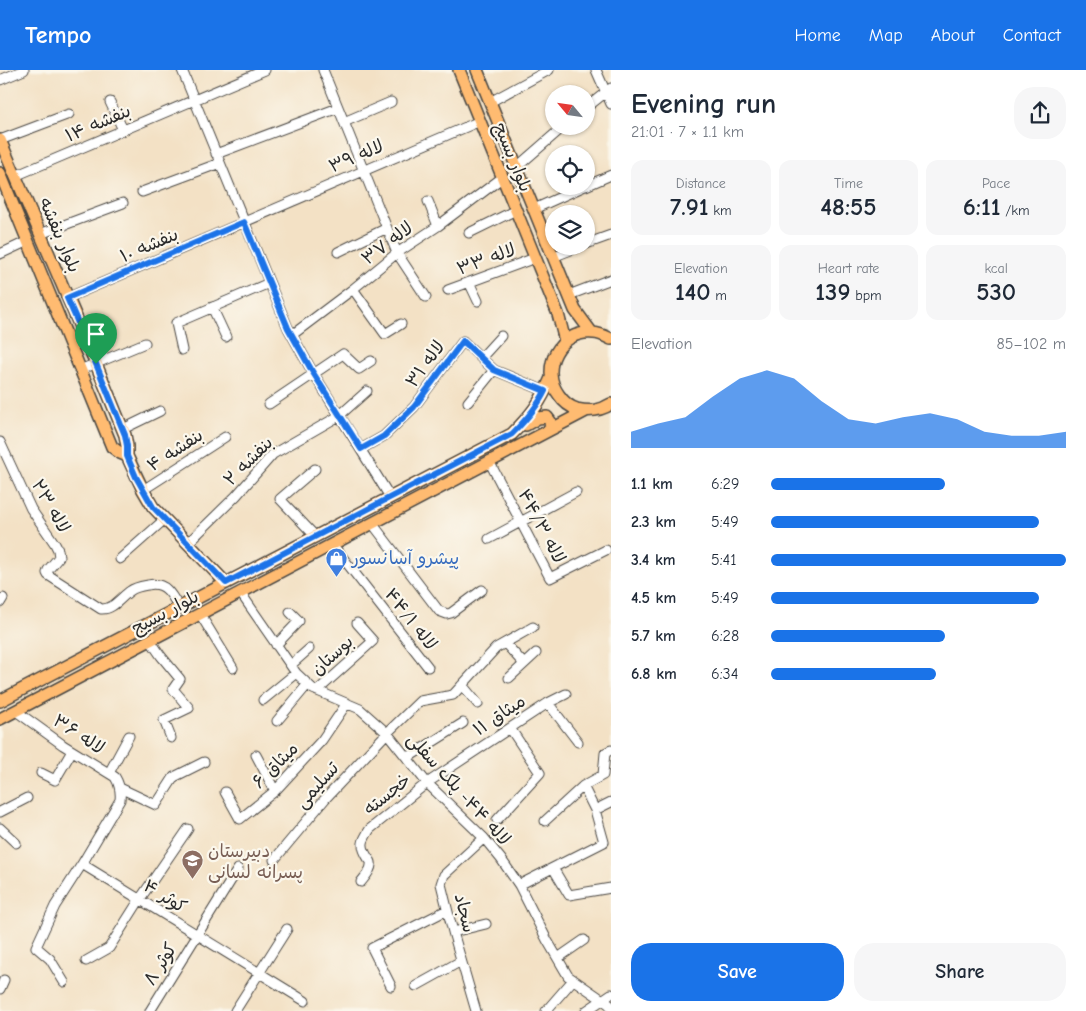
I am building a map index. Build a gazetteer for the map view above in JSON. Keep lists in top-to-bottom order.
{
  "streets": {
    "main road": ["بلوار بسیج", "بلوار بنفشه"],
    "street": [
      "بنفشه ۱۴",
      "لاله ۳۹",
      "لاله ۳۷",
      "بنفشه ۱۰",
      "لاله ۳۳",
      "لاله ۳۱",
      "بنفشه ۴",
      "بنفشه ۲",
      "لاله ۲۳",
      "لاله ۴۴/۳",
      "لاله ۴۴/۱",
      "بوستان",
      "میثاق ۱۱",
      "لاله ۳۶",
      "میثاق ۶",
      "تسلیمی",
      "لاله ۴۴- پلک سفلی",
      "خجسته",
      "کوثر ۴",
      "سجاد",
      "کوثر ۸"
    ]
  },
  "crossings": [
    ["بنفشه ۱۴", "بلوار بنفشه"],
    ["لاله ۳۹", "بلوار بسیج"],
    ["لاله ۳۹", "بنفشه ۱۰"],
    ["بلوار بسیج", "بلوار بنفشه"],
    ["بلوار بسیج", "لاله ۳۷"],
    ["بلوار بسیج", "لاله ۳۳"],
    ["بلوار بسیج", "لاله ۳۱"],
    ["بلوار بسیج", "لاله ۲۳"],
    ["بلوار بسیج", "لاله ۴۴/۳"],
    ["بلوار بسیج", "لاله ۴۴/۱"],
    ["بلوار بسیج", "لاله ۳۶"],
    ["بلوار بسیج", "لاله ۴۴- پلک سفلی"],
    ["بلوار بنفشه", "بنفشه ۱۰"],
    ["بلوار بنفشه", "بنفشه ۴"],
    ["بلوار بنفشه", "بنفشه ۲"],
    ["بوستان", "لاله ۴۴- پلک سفلی"],
    ["میثاق ۱۱", "لاله ۴۴- پلک سفلی"],
    ["میثاق ۱۱", "خجسته"],
    ["میثاق ۶", "لاله ۴۴- پلک سفلی"],
    ["تسلیمی", "لاله ۴۴- پلک سفلی"],
    ["لاله ۴۴- پلک سفلی", "خجسته"],
    ["لاله ۴۴- پلک سفلی", "سجاد"],
    ["کوثر ۴", "کوثر ۸"]
  ],
  "places": {
    "shop": ["پیشرو آسانسور"],
    "school or university": ["دبیرستان پسرانه لسانی"]
  },
  "north": "top left",
  "page": {
    "header": "Tempo",
    "nav": [
      "Home",
      "Map",
      "About",
      "Contact"
    ],
    "heading": ["Evening run", "21:01 · 7 × 1.1 km"],
    "stats": [
      ["Distance", "7.91 km"],
      ["Time", "48:55"],
      ["Pace", "6:11 /km"],
      ["Elevation", "140 m"],
      ["Heart rate", "139 bpm"],
      ["kcal", "530"]
    ],
    "chart": ["Elevation", "85–102 m"],
    "list": [
      {
        "name": "1.1 km",
        "note": "6:29"
      },
      {
        "name": "2.3 km",
        "note": "5:49"
      },
      {
        "name": "3.4 km",
        "note": "5:41"
      },
      {
        "name": "4.5 km",
        "note": "5:49"
      },
      {
        "name": "5.7 km",
        "note": "6:28"
      },
      {
        "name": "6.8 km",
        "note": "6:34"
      }
    ],
    "buttons": ["Save", "Share"]
  }
}
